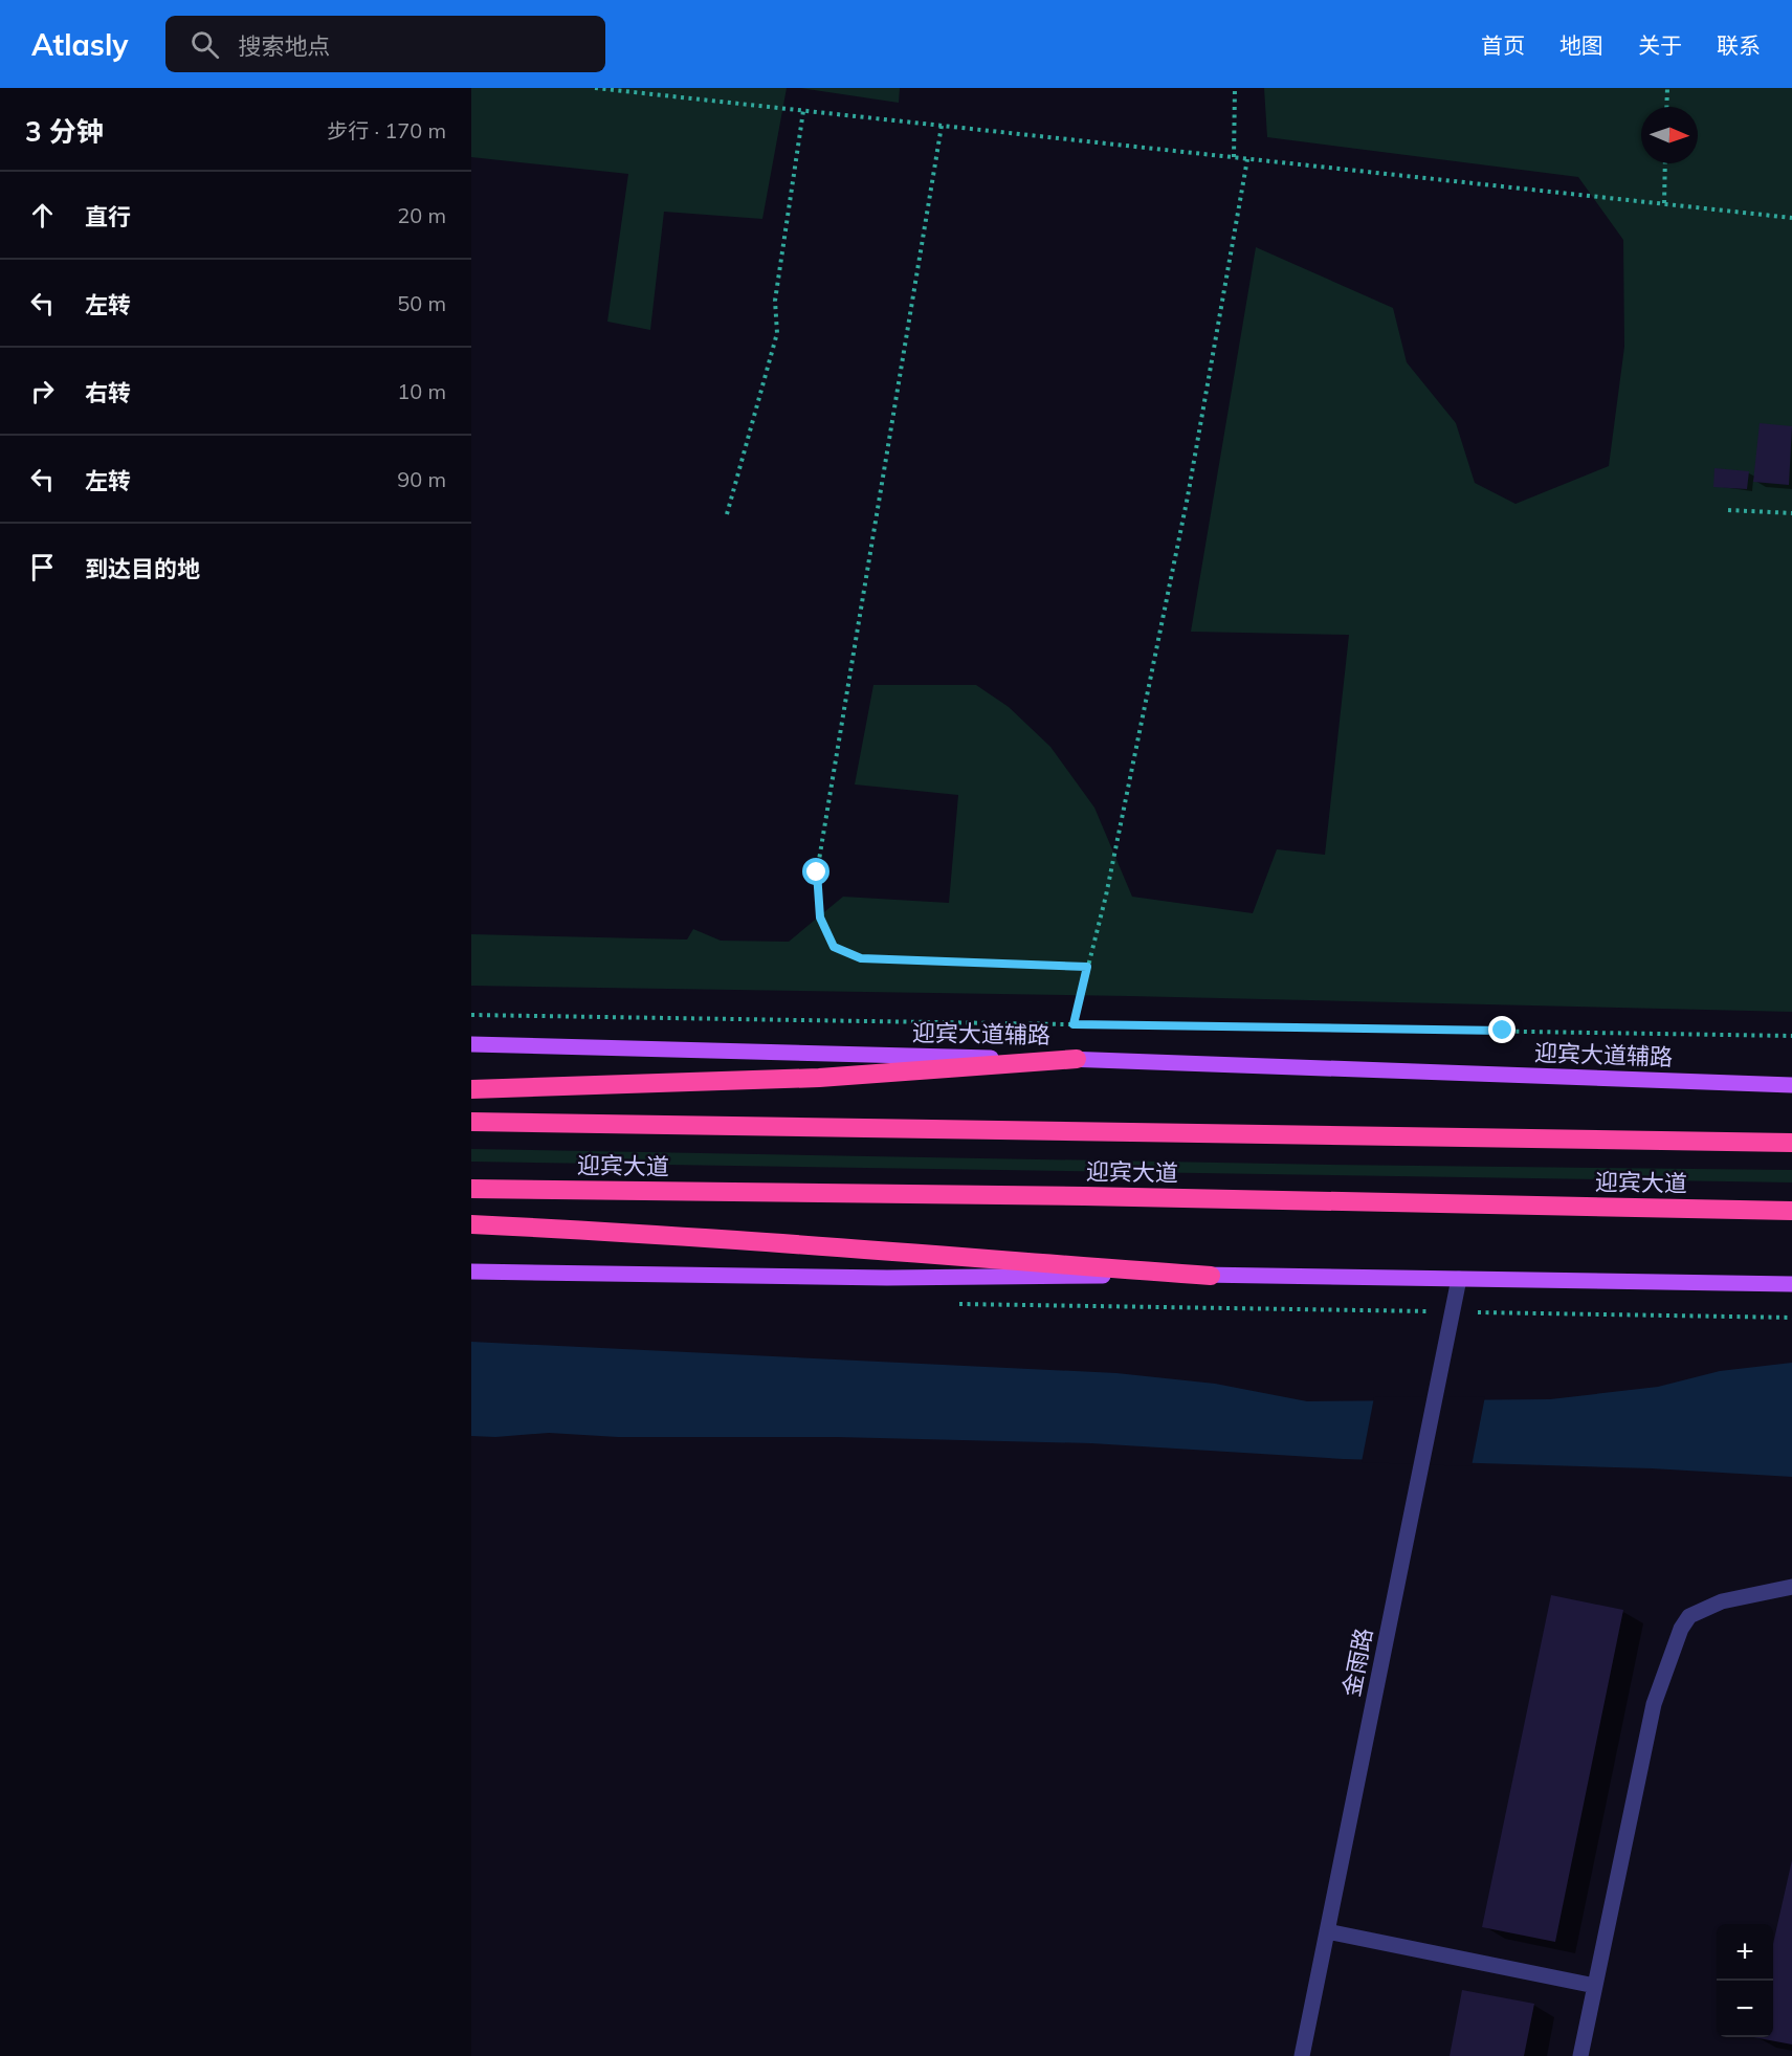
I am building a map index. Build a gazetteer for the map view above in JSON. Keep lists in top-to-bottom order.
{
  "streets": {
    "highway": ["迎宾大道"],
    "main road": ["迎宾大道辅路"],
    "street": ["金雨路"]
  },
  "north": "right",
  "page": {
    "header": "Atlasly",
    "search": "搜索地点",
    "nav": [
      "首页",
      "地图",
      "关于",
      "联系"
    ],
    "heading": ["3 分钟", "步行 · 170 m"],
    "list": [
      ["直行", "20 m"],
      ["左转", "50 m"],
      ["右转", "10 m"],
      ["左转", "90 m"],
      "到达目的地"
    ],
    "map_buttons": ["+", "−"]
  }
}
